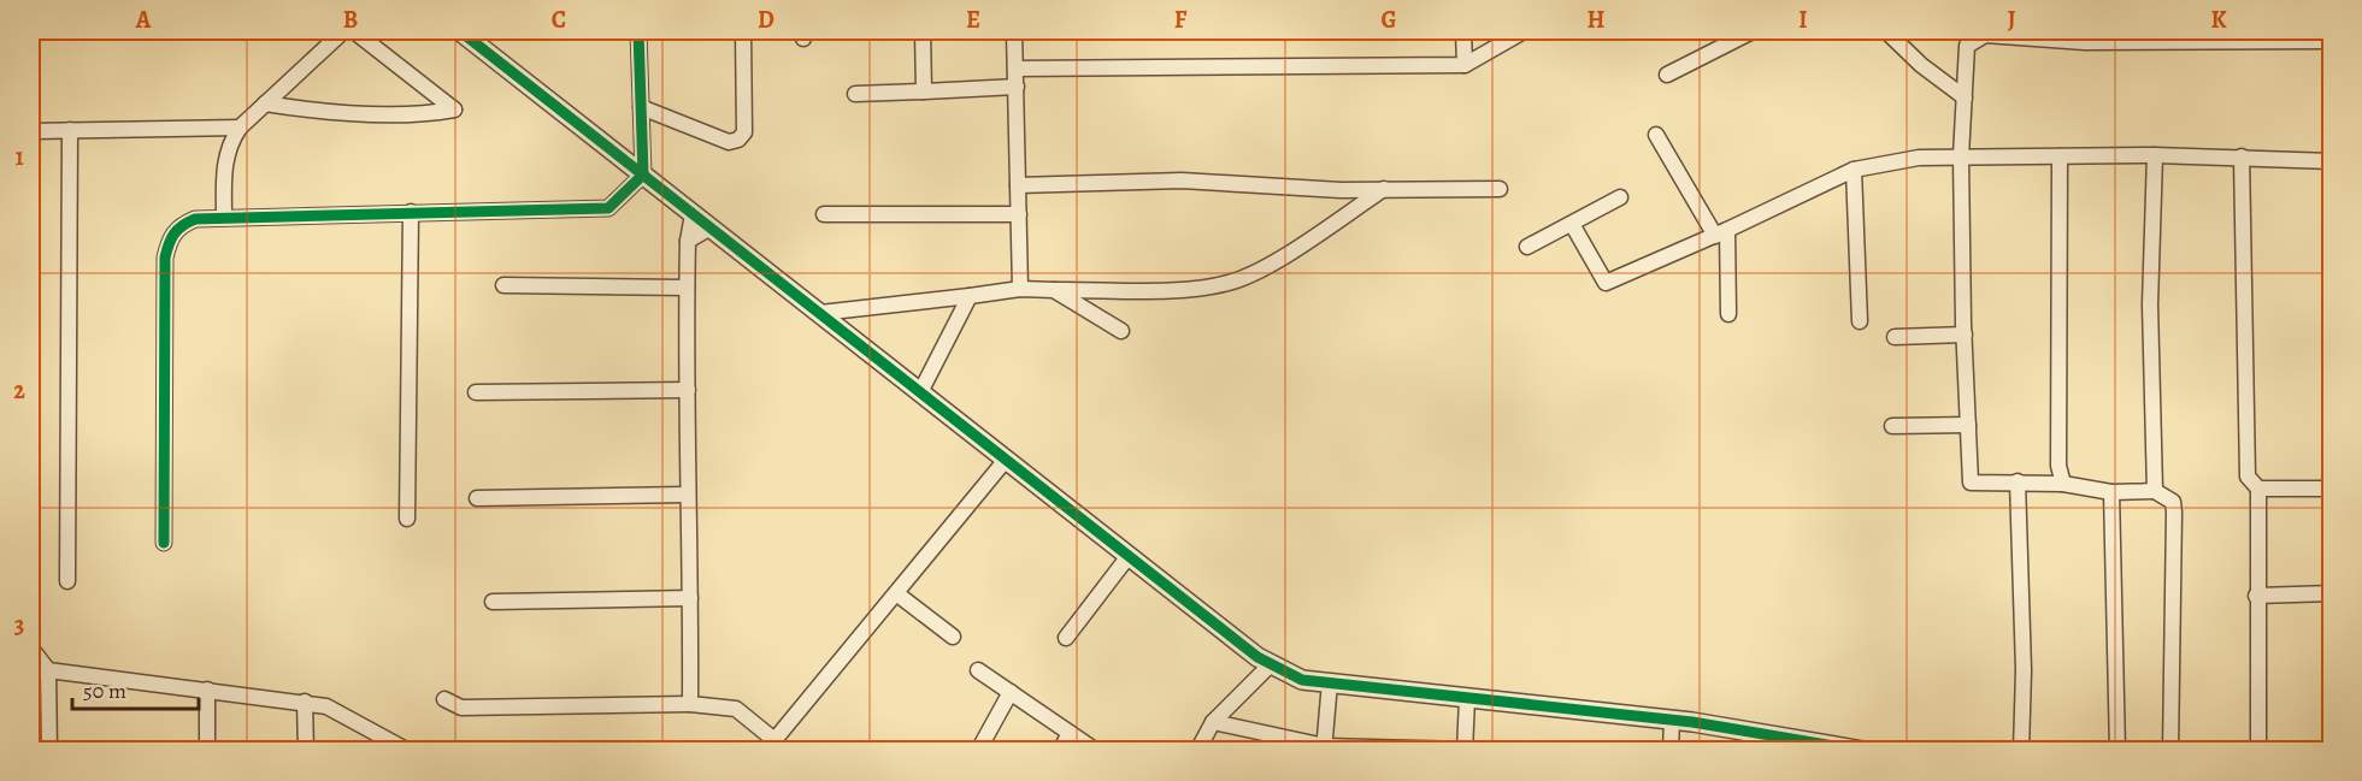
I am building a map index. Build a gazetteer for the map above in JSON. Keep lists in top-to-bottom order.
{
  "scale_bar": "50 m",
  "grid": {
    "columns": [
      "A",
      "B",
      "C",
      "D",
      "E",
      "F",
      "G",
      "H",
      "I",
      "J",
      "K"
    ],
    "rows": ["1", "2", "3"]
  }
}
